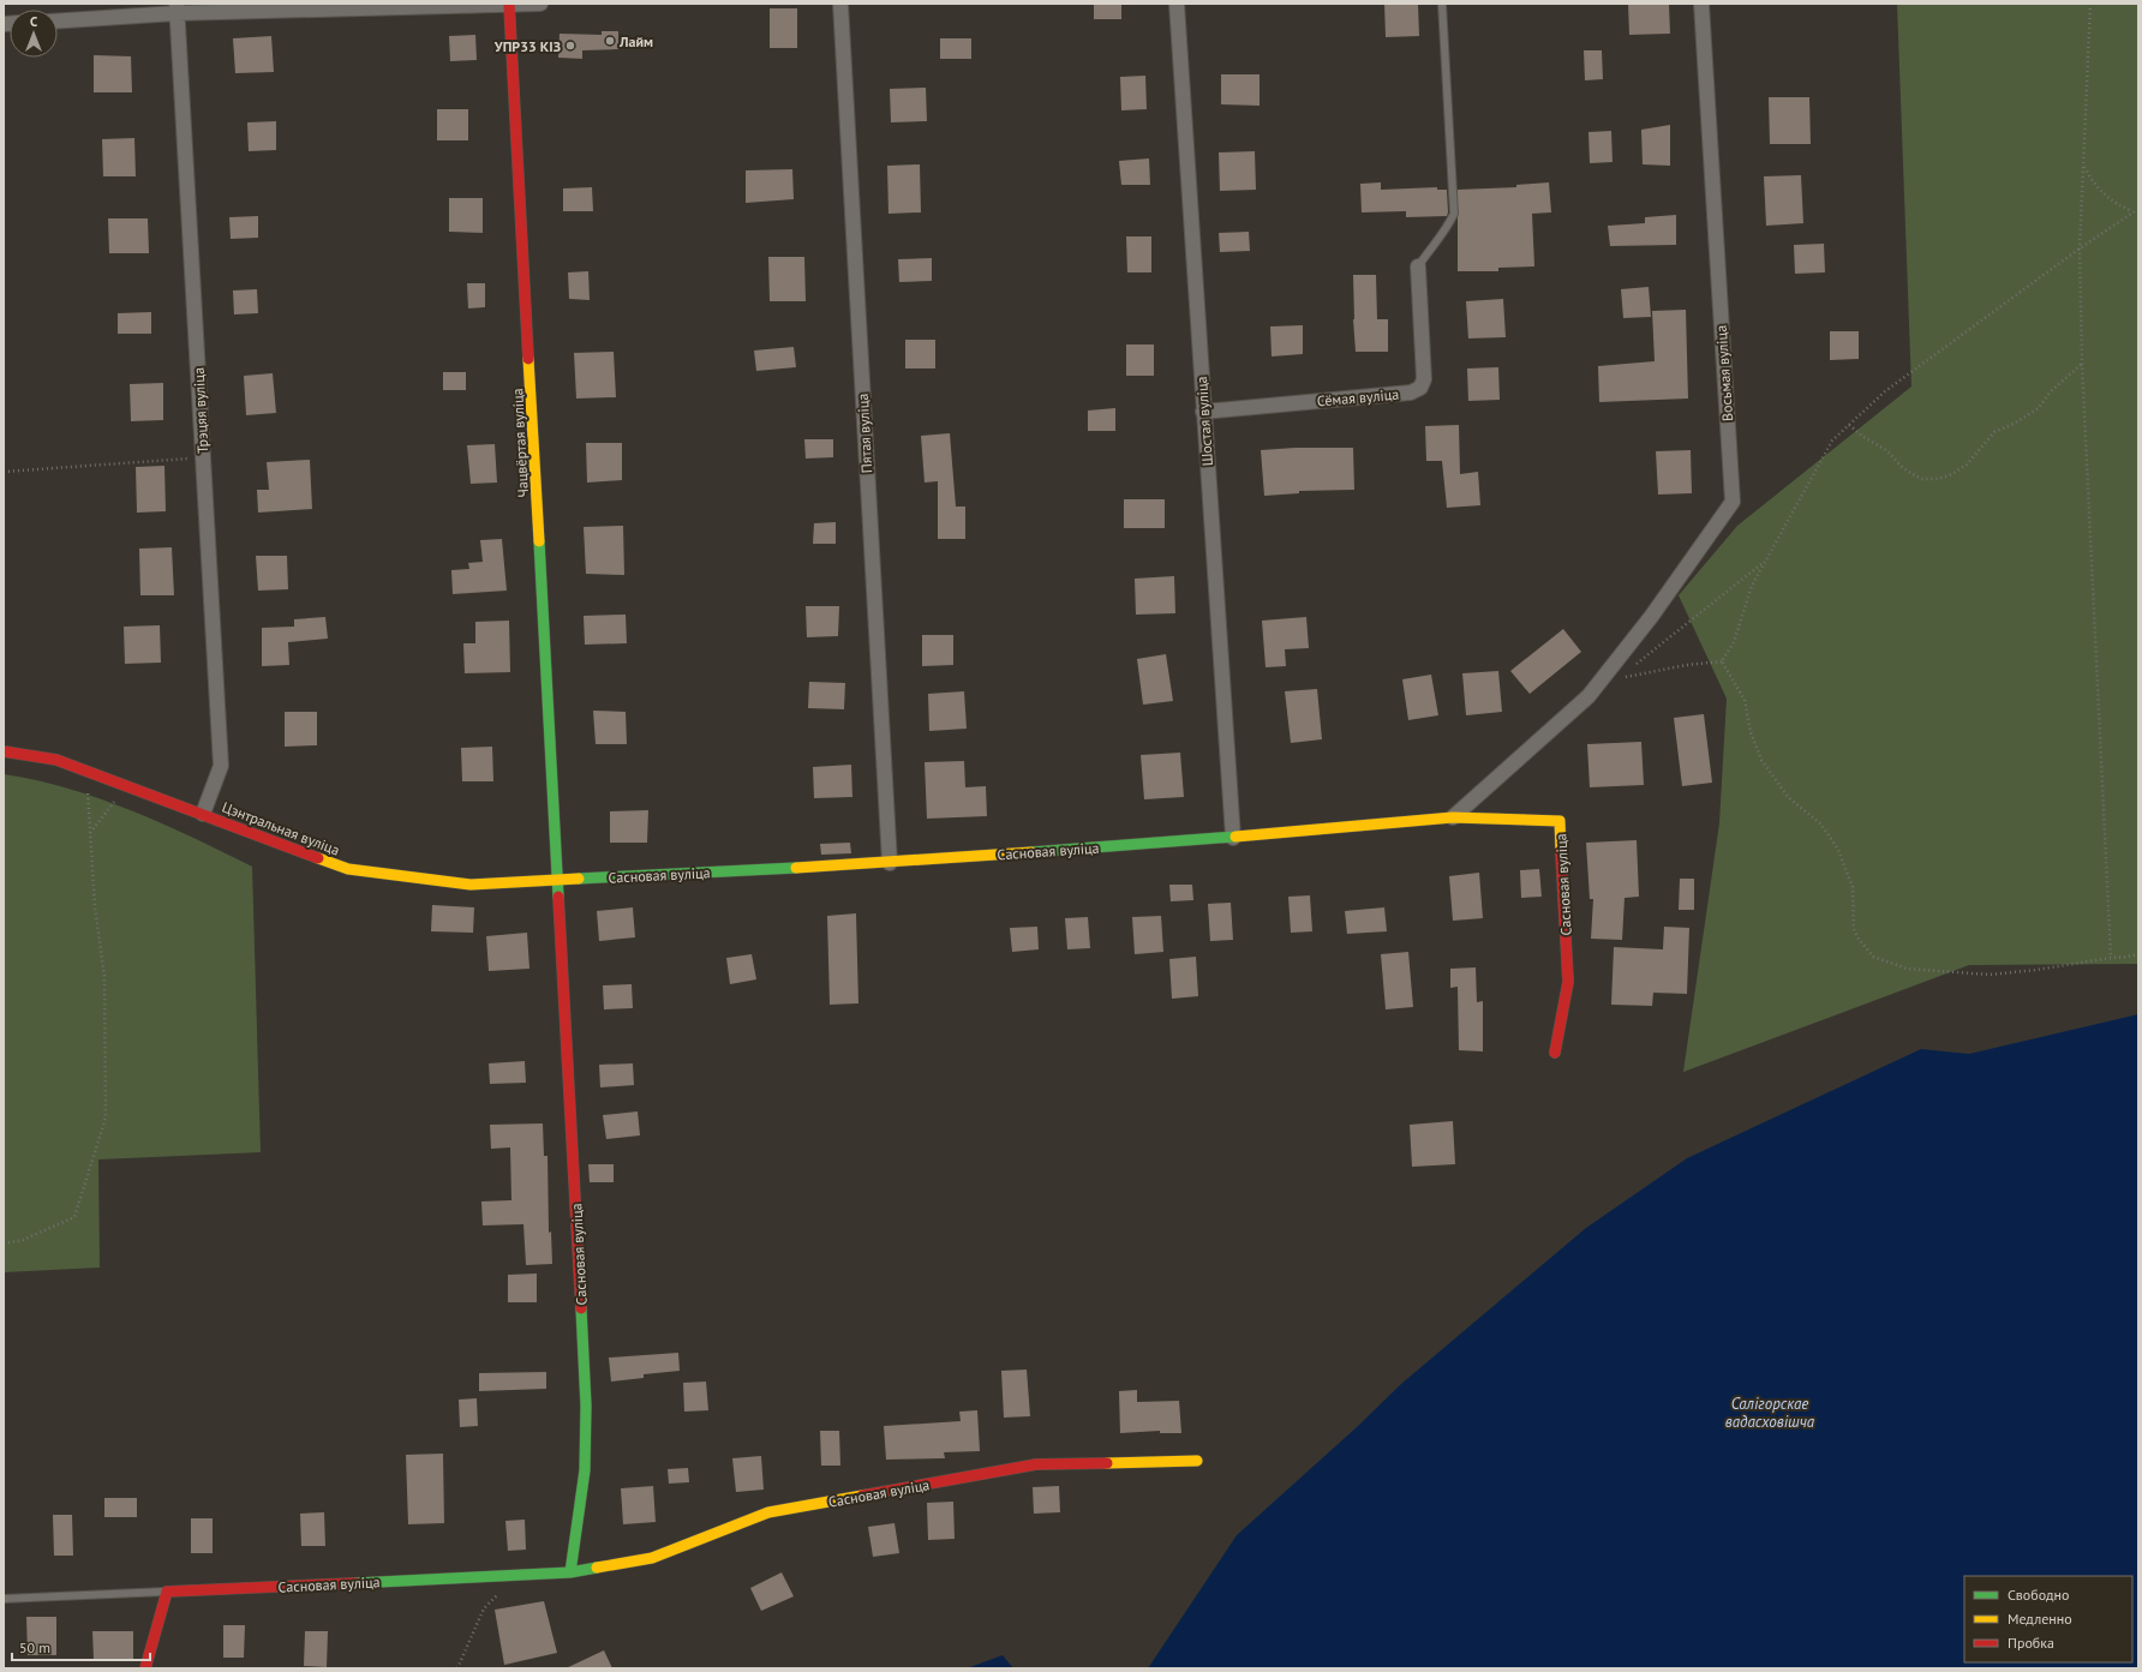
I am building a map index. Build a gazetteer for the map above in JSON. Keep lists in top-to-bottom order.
{
  "streets": {
    "street": [
      "Восьмая вуліца",
      "Сёмая вуліца",
      "Трэцяя вуліца",
      "Шостая вуліца",
      "Пятая вуліца",
      "Чацвёртая вуліца",
      "Цэнтральная вуліца",
      "Сасновая вуліца"
    ]
  },
  "crossings": [
    ["Восьмая вуліца", "Сасновая вуліца"],
    ["Сёмая вуліца", "Шостая вуліца"],
    ["Трэцяя вуліца", "Цэнтральная вуліца"],
    ["Шостая вуліца", "Сасновая вуліца"],
    ["Пятая вуліца", "Сасновая вуліца"],
    ["Чацвёртая вуліца", "Цэнтральная вуліца"],
    ["Чацвёртая вуліца", "Сасновая вуліца"],
    ["Цэнтральная вуліца", "Сасновая вуліца"]
  ],
  "water": ["Салігорскае вадасховішча"],
  "places": ["Лайм", "УПР33 КІЗ"],
  "legend": ["Свободно", "Медленно", "Пробка"],
  "scale_bar": "50 m",
  "north": "top"
}
